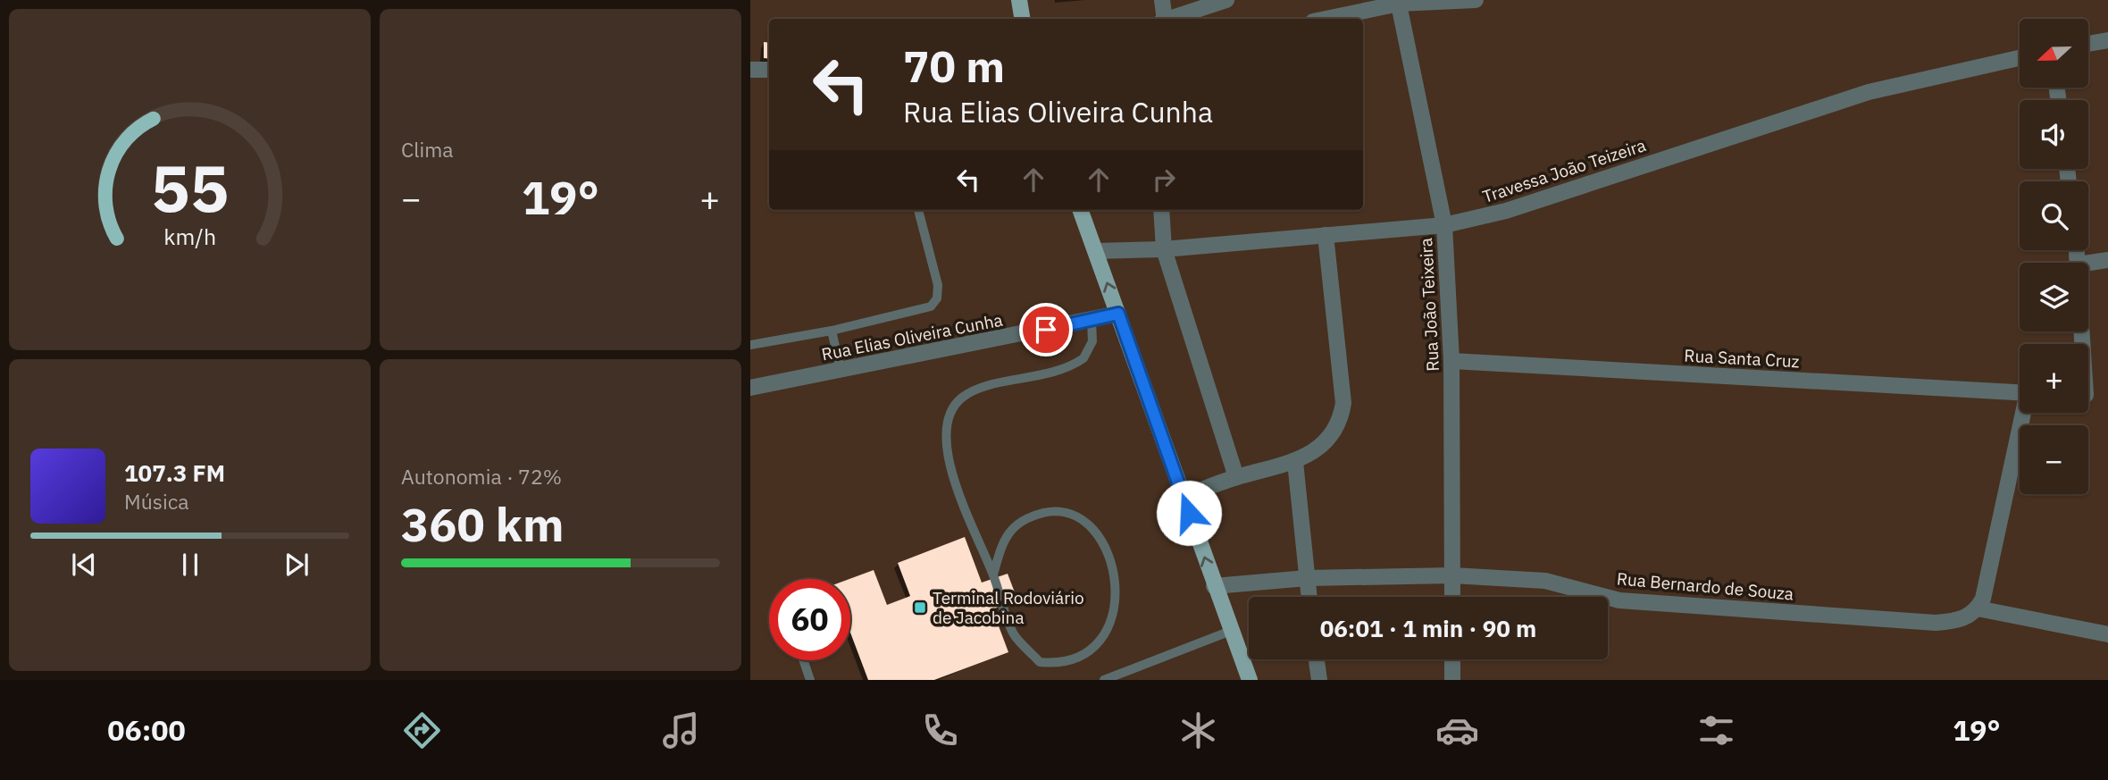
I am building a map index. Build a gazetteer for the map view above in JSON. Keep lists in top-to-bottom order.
{
  "streets": {
    "street": [
      "Travessa João Teizeira",
      "Rua João Teixeira",
      "Rua Elias Oliveira Cunha",
      "Rua Santa Cruz",
      "Rua Bernardo de Souza"
    ]
  },
  "crossings": [
    ["Travessa João Teizeira", "Rua João Teixeira"],
    ["Rua João Teixeira", "Rua Santa Cruz"],
    ["Rua João Teixeira", "Rua Bernardo de Souza"]
  ],
  "places": {
    "transit": ["Terminal Rodoviário de Jacobina"]
  },
  "north": "left",
  "page": {
    "tile": [
      "Clima",
      ["Autonomia · 72%", "360 km"]
    ],
    "map_buttons": ["+", "−"],
    "turn": ["70 m", "Rua Elias Oliveira Cunha"],
    "heat": ["−", "19°", "+"],
    "song": ["107.3 FM", "Música"],
    "limit": "60",
    "trip": "06:01 · 1 min · 90 m",
    "tabs": ["06:00", "19°"],
    "gauge": ["55", "km/h"]
  }
}
